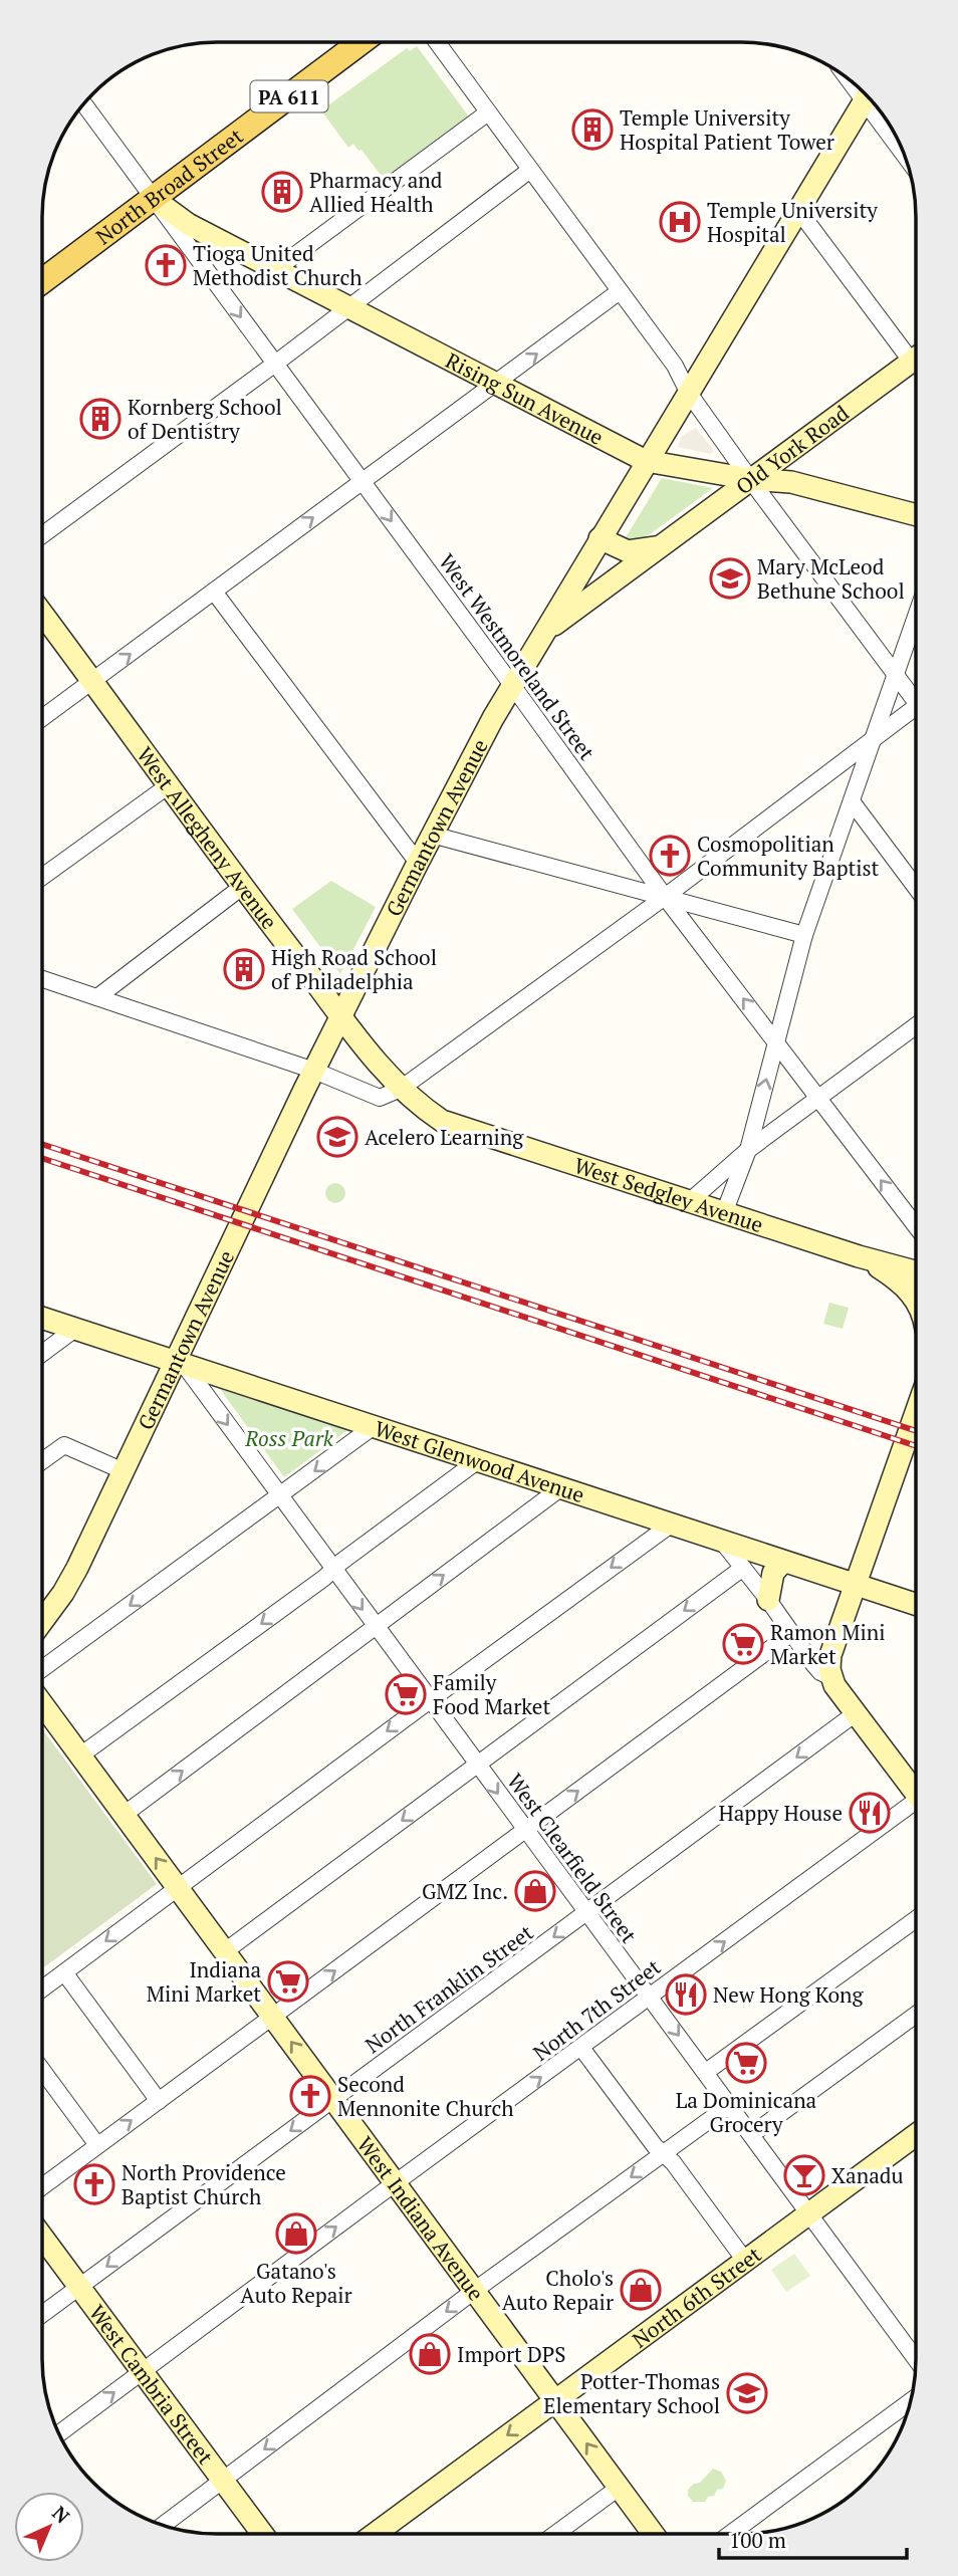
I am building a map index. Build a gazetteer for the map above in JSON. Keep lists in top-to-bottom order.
{
  "streets": {
    "main road": ["PA 611", "North Broad Street"],
    "street": [
      "Rising Sun Avenue",
      "Old York Road",
      "West Westmoreland Street",
      "Germantown Avenue",
      "West Allegheny Avenue",
      "West Sedgley Avenue",
      "West Glenwood Avenue",
      "West Clearfield Street",
      "North Franklin Street",
      "North 7th Street",
      "West Indiana Avenue",
      "North 6th Street",
      "West Cambria Street"
    ]
  },
  "crossings": [
    ["North Broad Street", "Rising Sun Avenue"],
    ["North Broad Street", "West Westmoreland Street"],
    ["Rising Sun Avenue", "Old York Road"],
    ["Rising Sun Avenue", "West Westmoreland Street"],
    ["Rising Sun Avenue", "Germantown Avenue"],
    ["Old York Road", "Germantown Avenue"],
    ["West Westmoreland Street", "Germantown Avenue"],
    ["Germantown Avenue", "West Allegheny Avenue"],
    ["Germantown Avenue", "West Glenwood Avenue"],
    ["Germantown Avenue", "West Clearfield Street"],
    ["West Allegheny Avenue", "West Sedgley Avenue"],
    ["West Glenwood Avenue", "West Clearfield Street"],
    ["West Clearfield Street", "North Franklin Street"],
    ["West Clearfield Street", "North 7th Street"],
    ["West Clearfield Street", "North 6th Street"],
    ["North Franklin Street", "West Indiana Avenue"],
    ["North Franklin Street", "West Cambria Street"],
    ["North 7th Street", "West Indiana Avenue"],
    ["North 7th Street", "West Cambria Street"],
    ["West Indiana Avenue", "North 6th Street"]
  ],
  "parks": ["Ross Park"],
  "places": {
    "building": [
      "Temple University Hospital Patient Tower",
      "Pharmacy and Allied Health",
      "Kornberg School of Dentistry",
      "High Road School of Philadelphia"
    ],
    "hospital": ["Temple University Hospital"],
    "church": [
      "Tioga United Methodist Church",
      "Cosmopolitian Community Baptist",
      "Second Mennonite Church",
      "North Providence Baptist Church"
    ],
    "school or university": ["Mary McLeod Bethune School", "Acelero Learning", "Potter-Thomas Elementary School"],
    "supermarket": [
      "Ramon Mini Market",
      "Family Food Market",
      "Indiana Mini Market",
      "La Dominicana Grocery"
    ],
    "restaurant": ["Happy House", "New Hong Kong"],
    "shop": [
      "GMZ Inc.",
      "Gatano's Auto Repair",
      "Cholo's Auto Repair",
      "Import DPS"
    ],
    "bar": ["Xanadu"]
  },
  "scale_bar": "100 m",
  "north": "top right"
}
